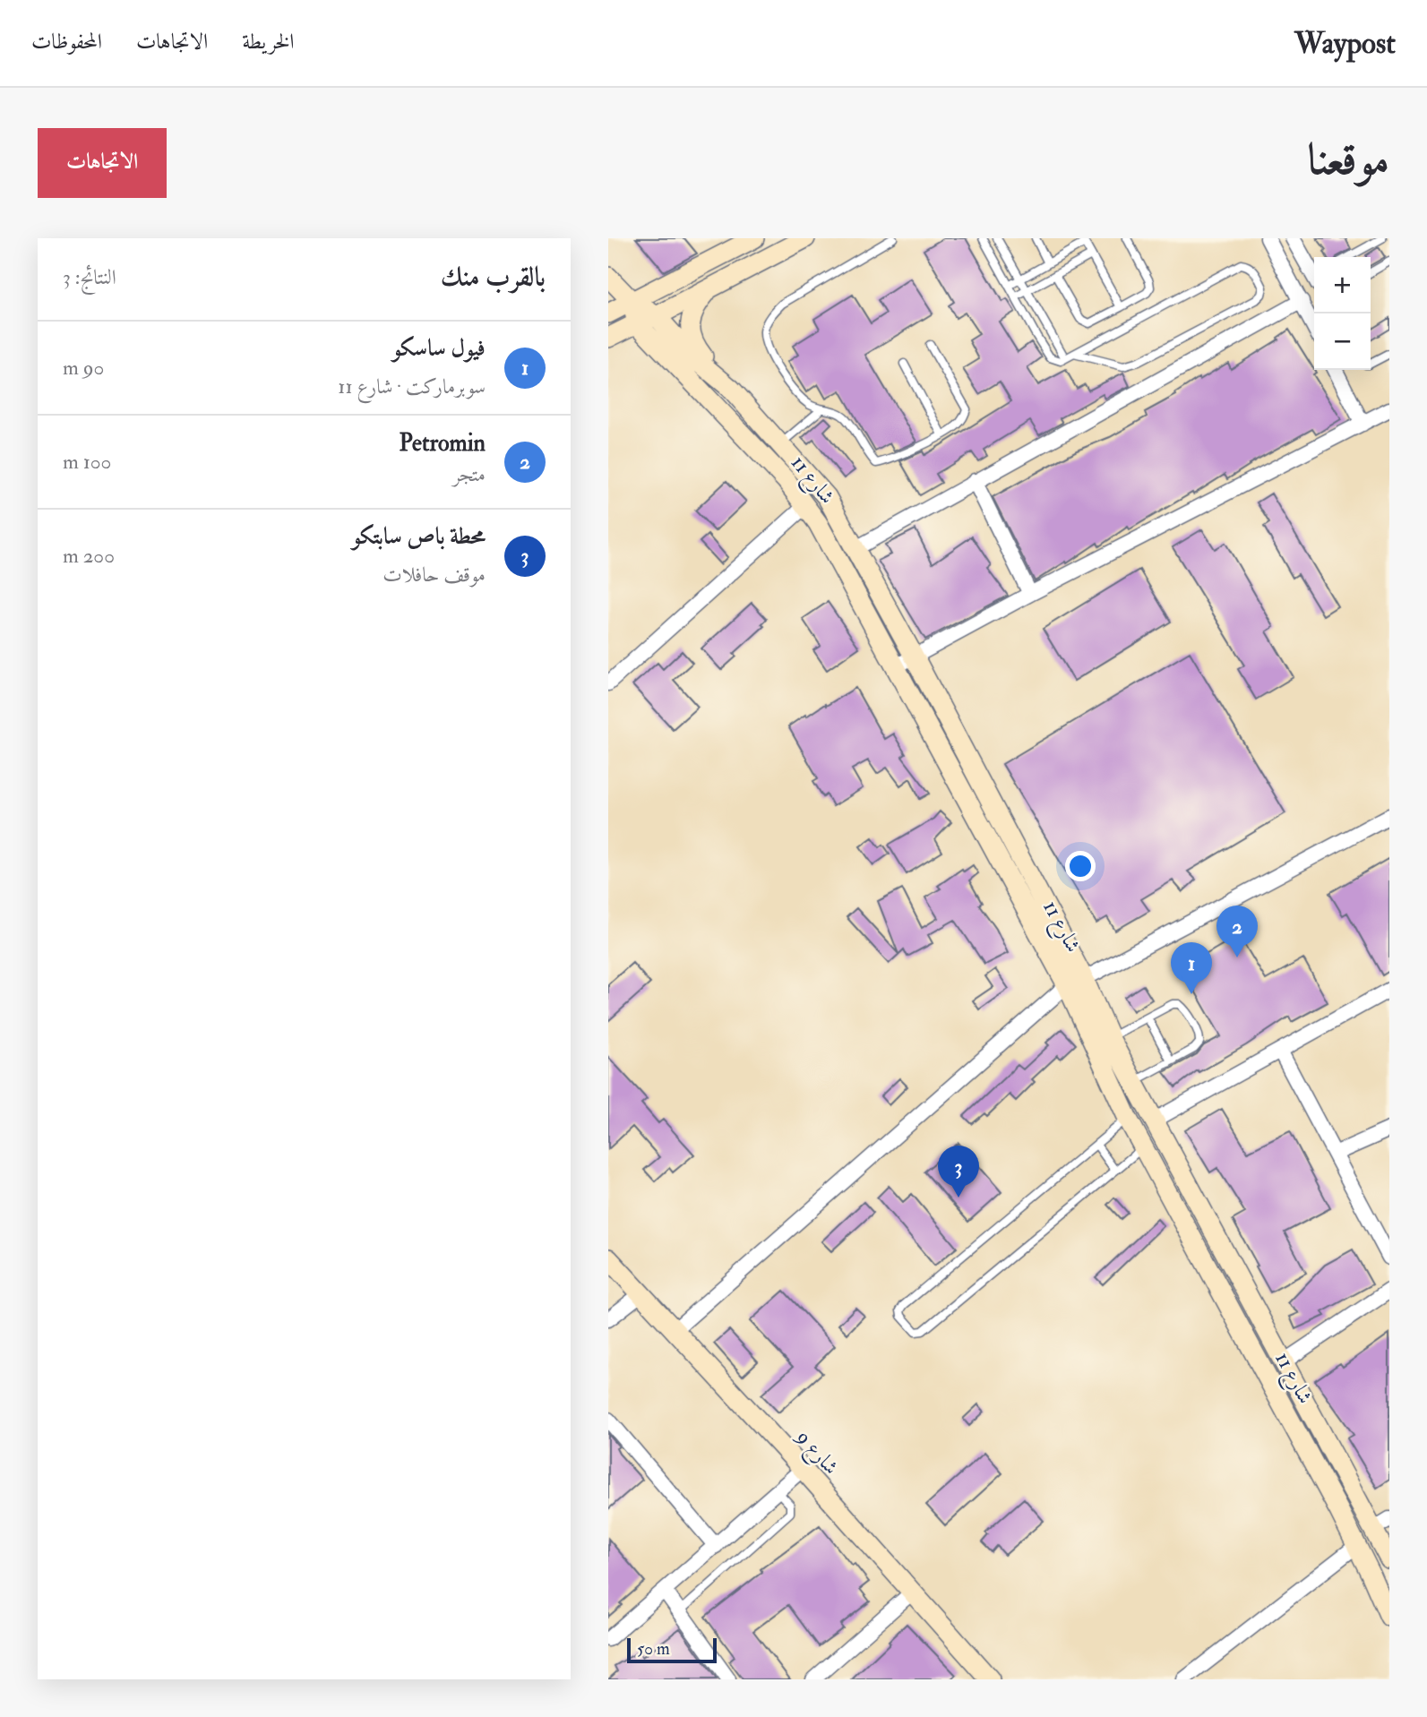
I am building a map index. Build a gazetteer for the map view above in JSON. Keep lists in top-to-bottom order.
{
  "streets": {
    "street": ["شارع 11", "شارع 9"]
  },
  "scale_bar": "50 m",
  "page": {
    "header": "Waypost",
    "nav": ["الخريطة", "الاتجاهات", "المحفوظات"],
    "title": "موقعنا",
    "buttons": "الاتجاهات",
    "heading": ["بالقرب منك", "النتائج: 3"],
    "map_buttons": ["+", "−"],
    "list": [
      {
        "mark": "1",
        "name": "فيول ساسكو",
        "note": "سوبرماركت · شارع 11",
        "value": "90 m"
      },
      {
        "mark": "2",
        "name": "Petromin",
        "note": "متجر",
        "value": "100 m"
      },
      {
        "mark": "3",
        "name": "محطة باص سابتكو",
        "note": "موقف حافلات",
        "value": "200 m"
      }
    ],
    "pins": ["2", "1", "3"],
    "scale": "50 m"
  }
}
